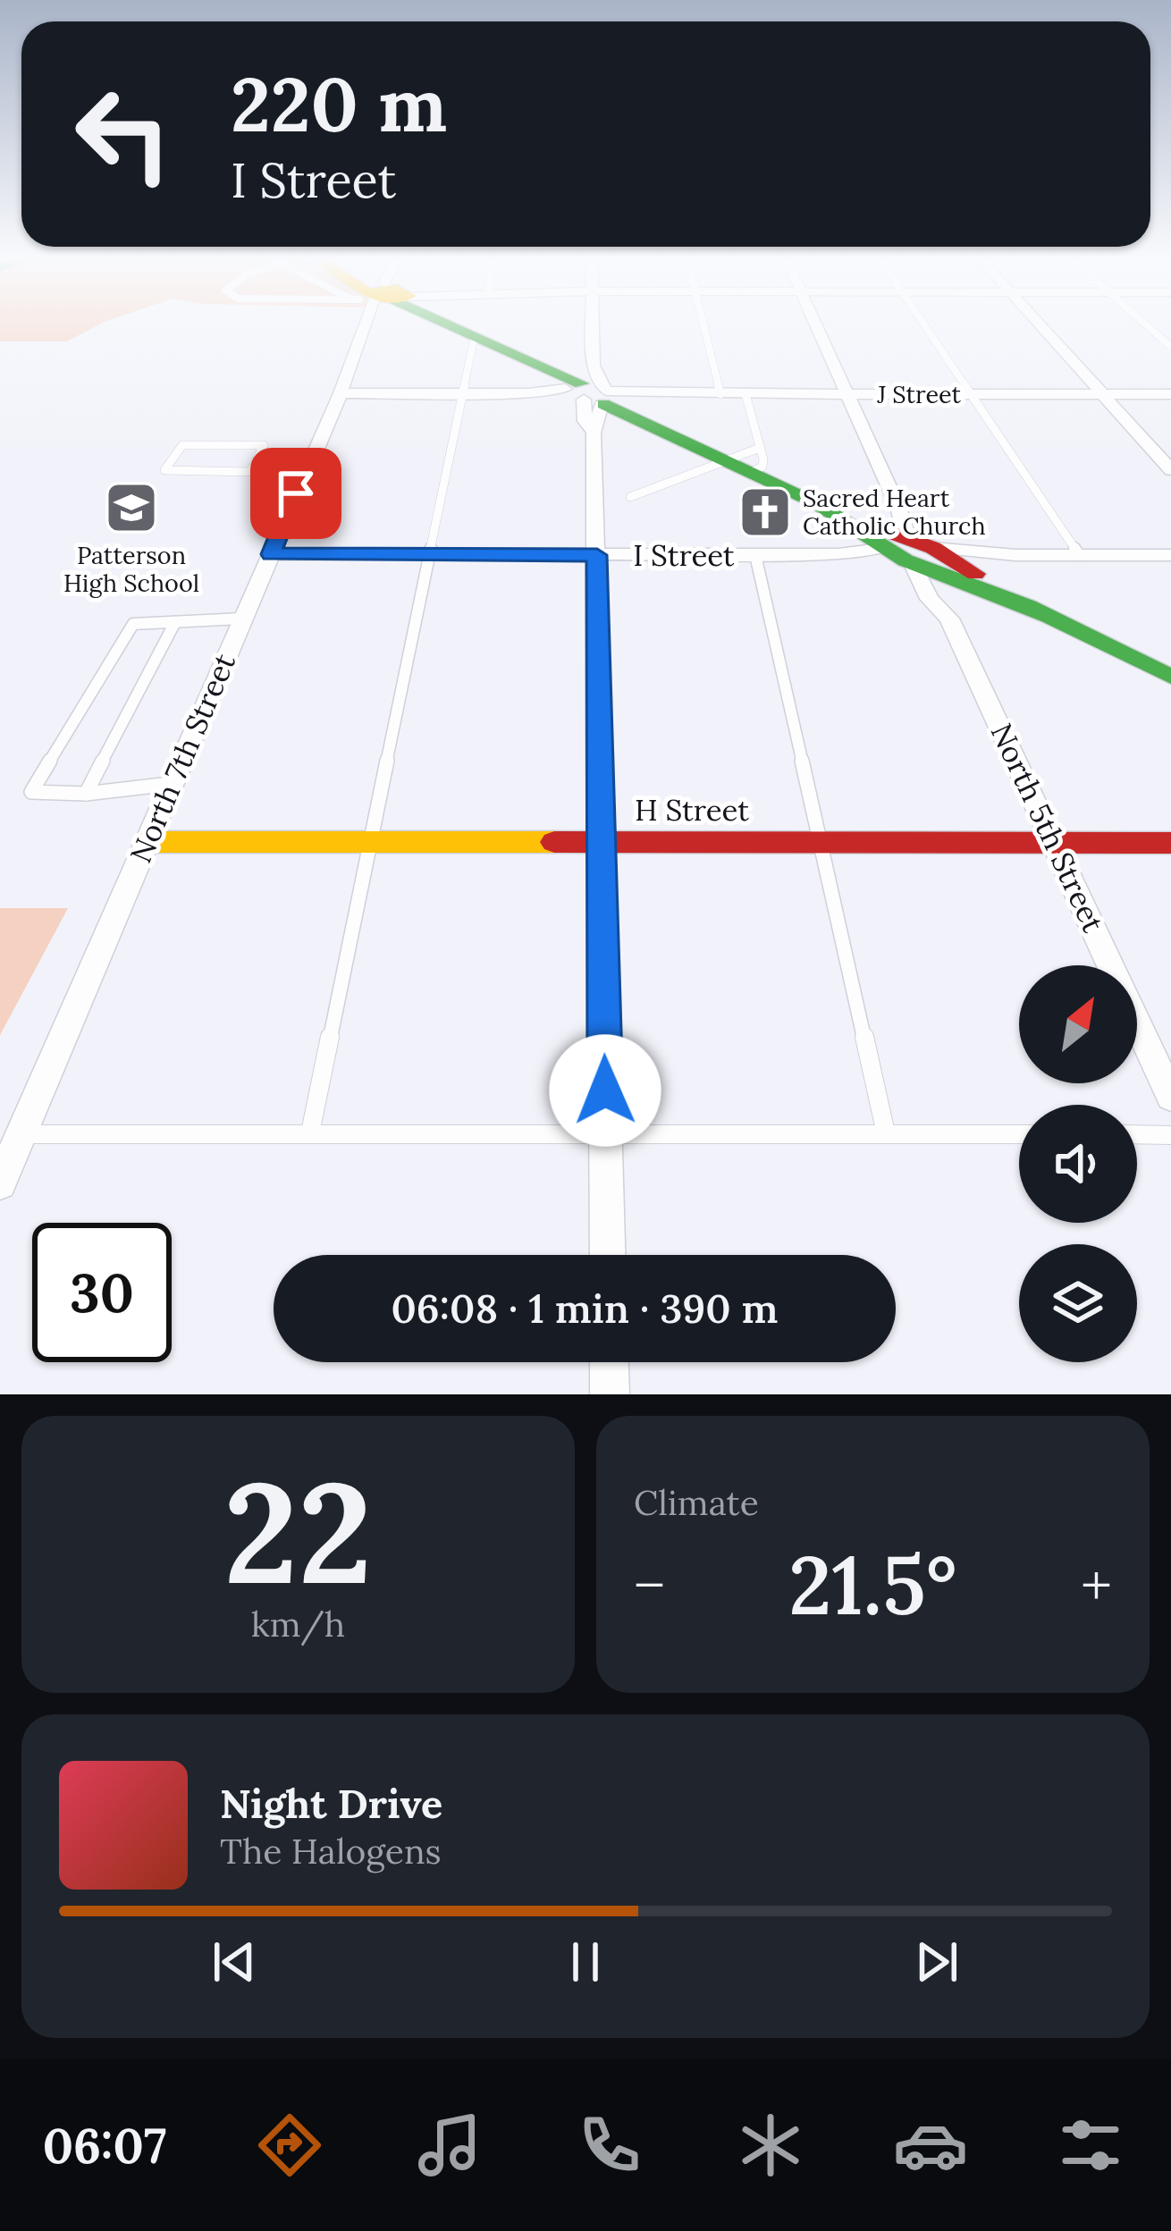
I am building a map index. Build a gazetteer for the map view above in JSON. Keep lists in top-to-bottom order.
{
  "streets": {
    "main road": ["H Street"],
    "street": [
      "J Street",
      "I Street",
      "North 7th Street",
      "North 5th Street"
    ]
  },
  "crossings": [
    ["J Street", "North 7th Street"],
    ["J Street", "North 5th Street"],
    ["I Street", "North 7th Street"],
    ["I Street", "North 5th Street"],
    ["North 7th Street", "H Street"],
    ["H Street", "North 5th Street"]
  ],
  "places": {
    "school or university": ["Patterson High School"],
    "church": ["Sacred Heart Catholic Church"]
  },
  "north": "top right",
  "page": {
    "turn": ["220 m", "I Street"],
    "limit": "30",
    "trip": "06:08 · 1 min · 390 m",
    "tile": [
      ["22", "km/h"],
      "Climate"
    ],
    "heat": ["−", "21.5°", "+"],
    "song": ["Night Drive", "The Halogens"],
    "tabs": "06:07"
  }
}
